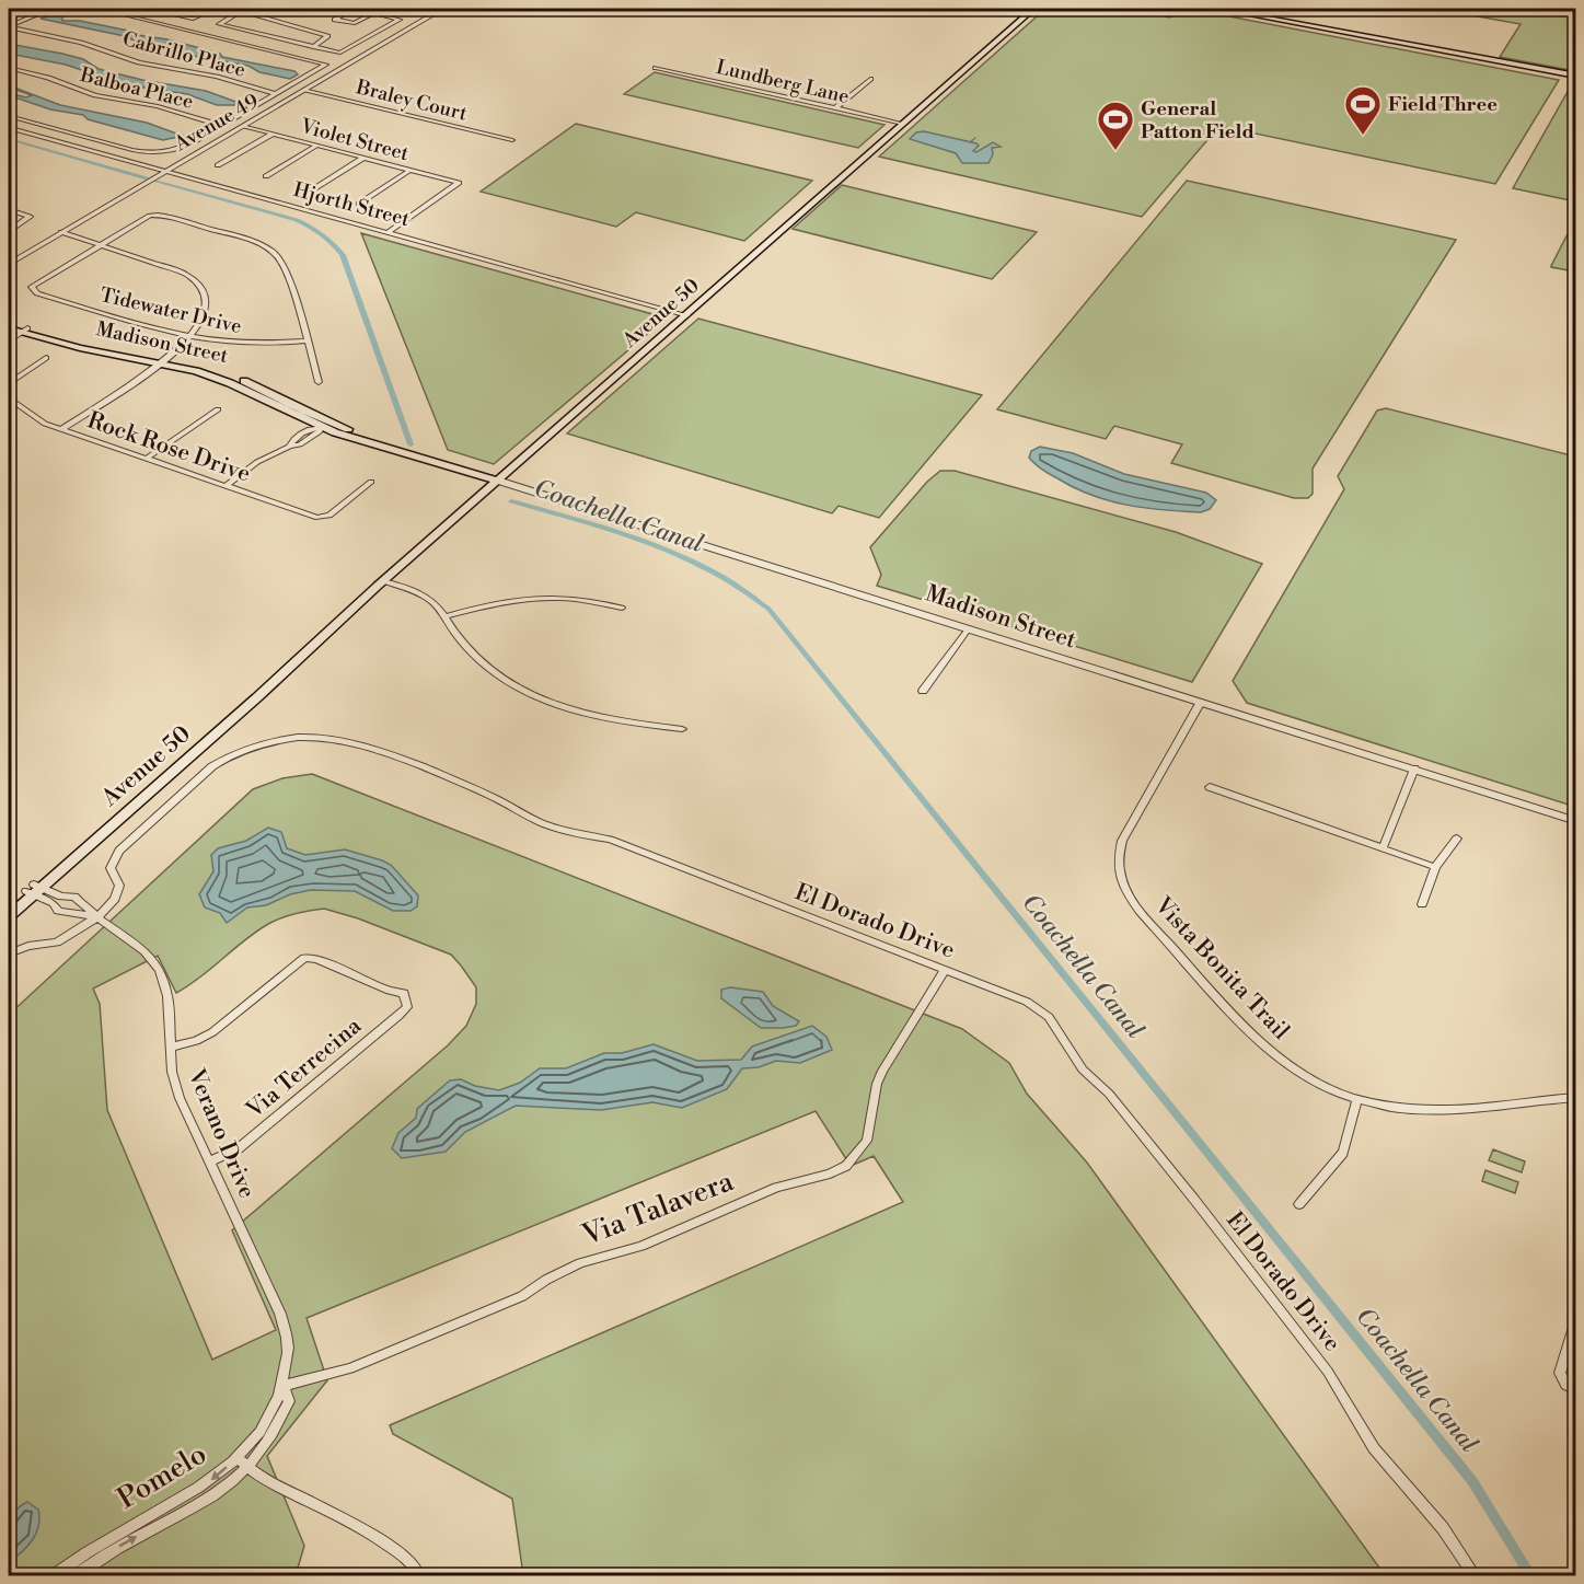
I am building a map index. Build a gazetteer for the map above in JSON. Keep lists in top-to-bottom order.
{
  "streets": {
    "main road": ["Avenue 50", "Madison Street"],
    "street": [
      "Cabrillo Place",
      "Lundberg Lane",
      "Balboa Place",
      "Braley Court",
      "Avenue 49",
      "Violet Street",
      "Hjorth Street",
      "Tidewater Drive",
      "Rock Rose Drive",
      "El Dorado Drive",
      "Vista Bonita Trail",
      "Via Terrecina",
      "Verano Drive",
      "Via Talavera",
      "Pomelo"
    ]
  },
  "crossings": [
    ["Lundberg Lane", "Avenue 50"],
    ["Braley Court", "Avenue 49"],
    ["Avenue 49", "Violet Street"],
    ["Avenue 49", "Hjorth Street"],
    ["Violet Street", "Hjorth Street"],
    ["Hjorth Street", "Avenue 50"],
    ["Avenue 50", "Madison Street"],
    ["Avenue 50", "Verano Drive"],
    ["Madison Street", "Vista Bonita Trail"],
    ["El Dorado Drive", "Verano Drive"],
    ["El Dorado Drive", "Via Talavera"],
    ["Via Terrecina", "Verano Drive"],
    ["Verano Drive", "Via Talavera"],
    ["Verano Drive", "Pomelo"],
    ["Via Talavera", "Pomelo"]
  ],
  "water": ["Coachella Canal"],
  "places": {
    "sports": ["Field Three", "General Patton Field"]
  }
}
